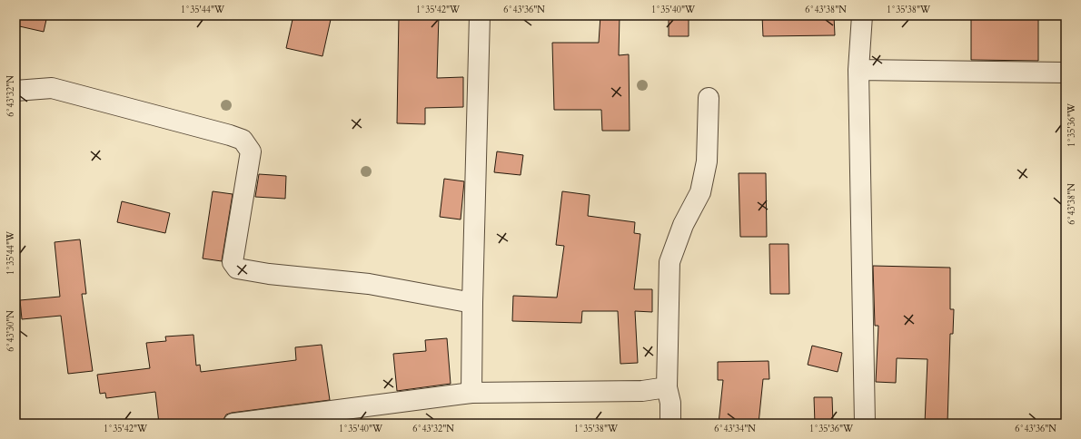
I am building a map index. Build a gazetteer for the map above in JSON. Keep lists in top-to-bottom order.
{
  "coordinates": [
    "1°35'44\"W",
    "1°35'42\"W",
    "6°43'36\"N",
    "1°35'40\"W",
    "6°43'38\"N",
    "1°35'38\"W",
    "6°43'32\"N",
    "1°35'36\"W",
    "6°43'30\"N",
    "6°43'34\"N"
  ]
}
